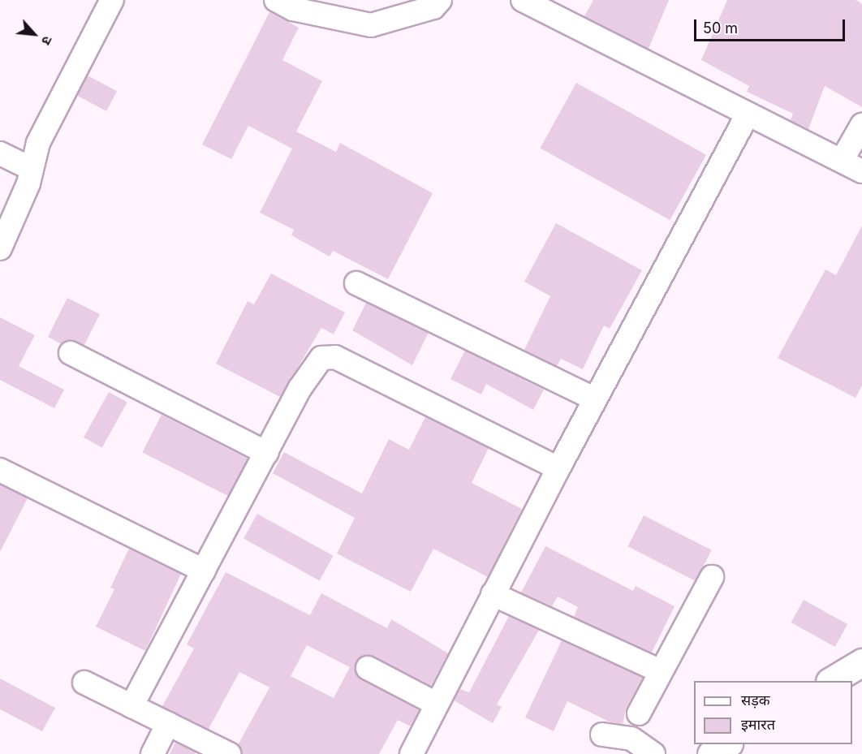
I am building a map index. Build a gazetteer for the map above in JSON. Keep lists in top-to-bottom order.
{
  "legend": ["सड़क", "इमारत"],
  "scale_bar": "50 m",
  "north": "bottom right"
}
